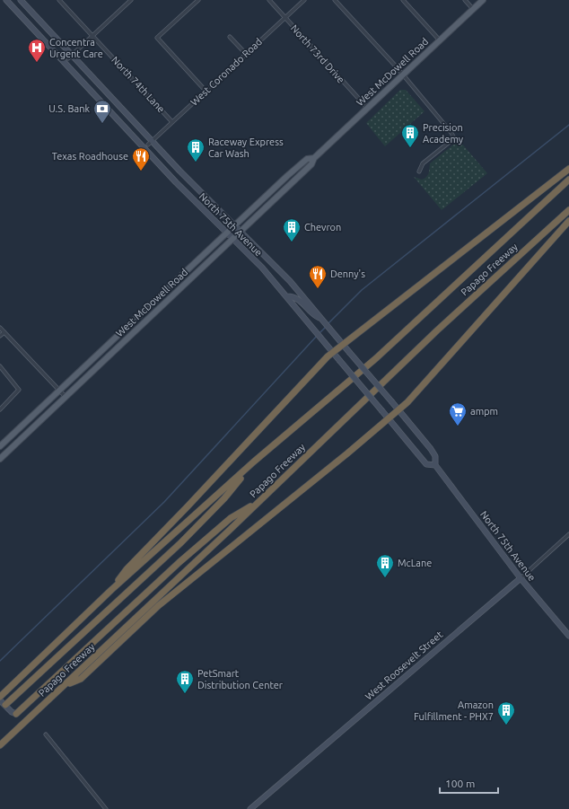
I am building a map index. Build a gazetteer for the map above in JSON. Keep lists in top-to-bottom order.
{
  "streets": {
    "highway": ["Papago Freeway"],
    "main road": ["West McDowell Road", "North 75th Avenue", "West Roosevelt Street"],
    "street": ["North 73rd Drive", "West Coronado Road", "North 74th Lane"]
  },
  "crossings": [
    ["North 73rd Drive", "West Coronado Road"],
    ["North 73rd Drive", "West McDowell Road"],
    ["West Coronado Road", "North 74th Lane"],
    ["West Coronado Road", "North 75th Avenue"],
    ["West McDowell Road", "North 75th Avenue"],
    ["North 75th Avenue", "West Roosevelt Street"]
  ],
  "places": {
    "hospital": ["Concentra Urgent Care"],
    "bank": ["U.S. Bank"],
    "building": [
      "Precision Academy",
      "Raceway Express Car Wash",
      "Chevron",
      "McLane",
      "PetSmart Distribution Center",
      "Amazon Fulfillment - PHX7"
    ],
    "restaurant": ["Texas Roadhouse", "Denny's"],
    "supermarket": ["ampm"]
  },
  "scale_bar": "100 m"
}
